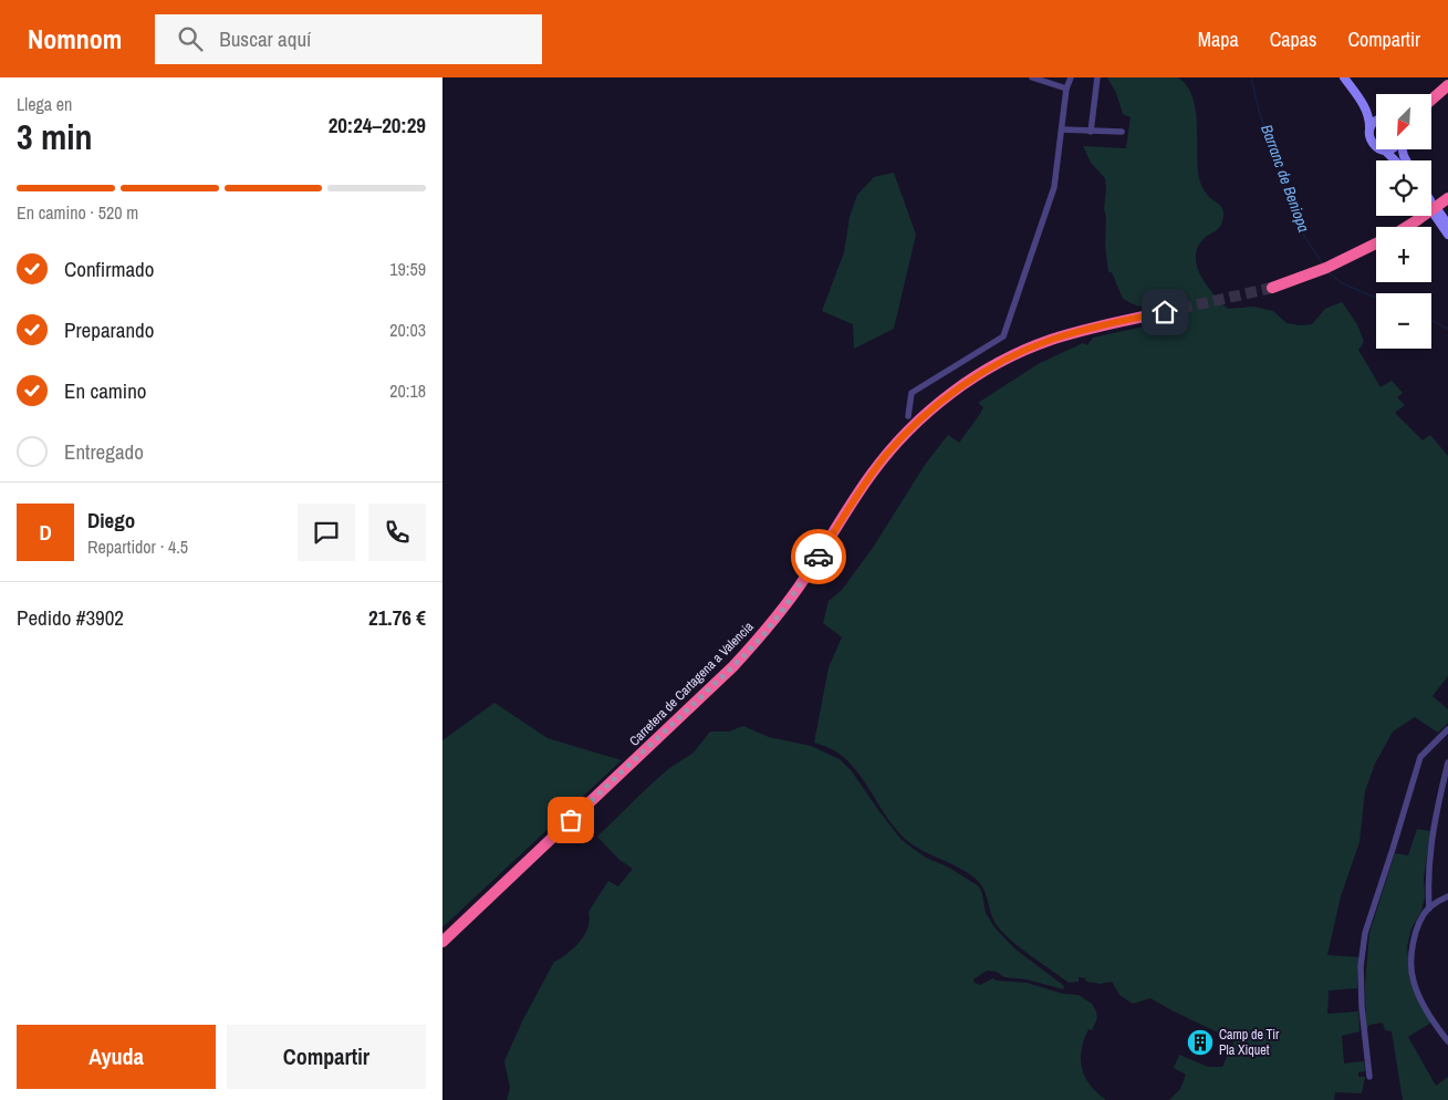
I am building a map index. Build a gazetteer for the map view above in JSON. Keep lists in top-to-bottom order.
{
  "streets": {
    "highway": ["Carretera de Cartagena a Valencia"]
  },
  "water": ["Barranc de Beniopa"],
  "places": {
    "building": ["Camp de Tir Pla Xiquet"]
  },
  "north": "bottom left",
  "page": {
    "header": "Nomnom",
    "search": "Buscar aquí",
    "nav": ["Mapa", "Capas", "Compartir"],
    "heading": ["3 min", "Llega en", "20:24–20:29"],
    "panel": [
      "Diego",
      "Repartidor · 4.5",
      "Pedido #3902",
      "21.76 €"
    ],
    "map_buttons": ["+", "−"],
    "bar": "En camino · 520 m",
    "list": [
      ["Confirmado", "19:59"],
      ["Preparando", "20:03"],
      ["En camino", "20:18"],
      "Entregado"
    ],
    "round": "D",
    "buttons": ["Ayuda", "Compartir"]
  }
}
